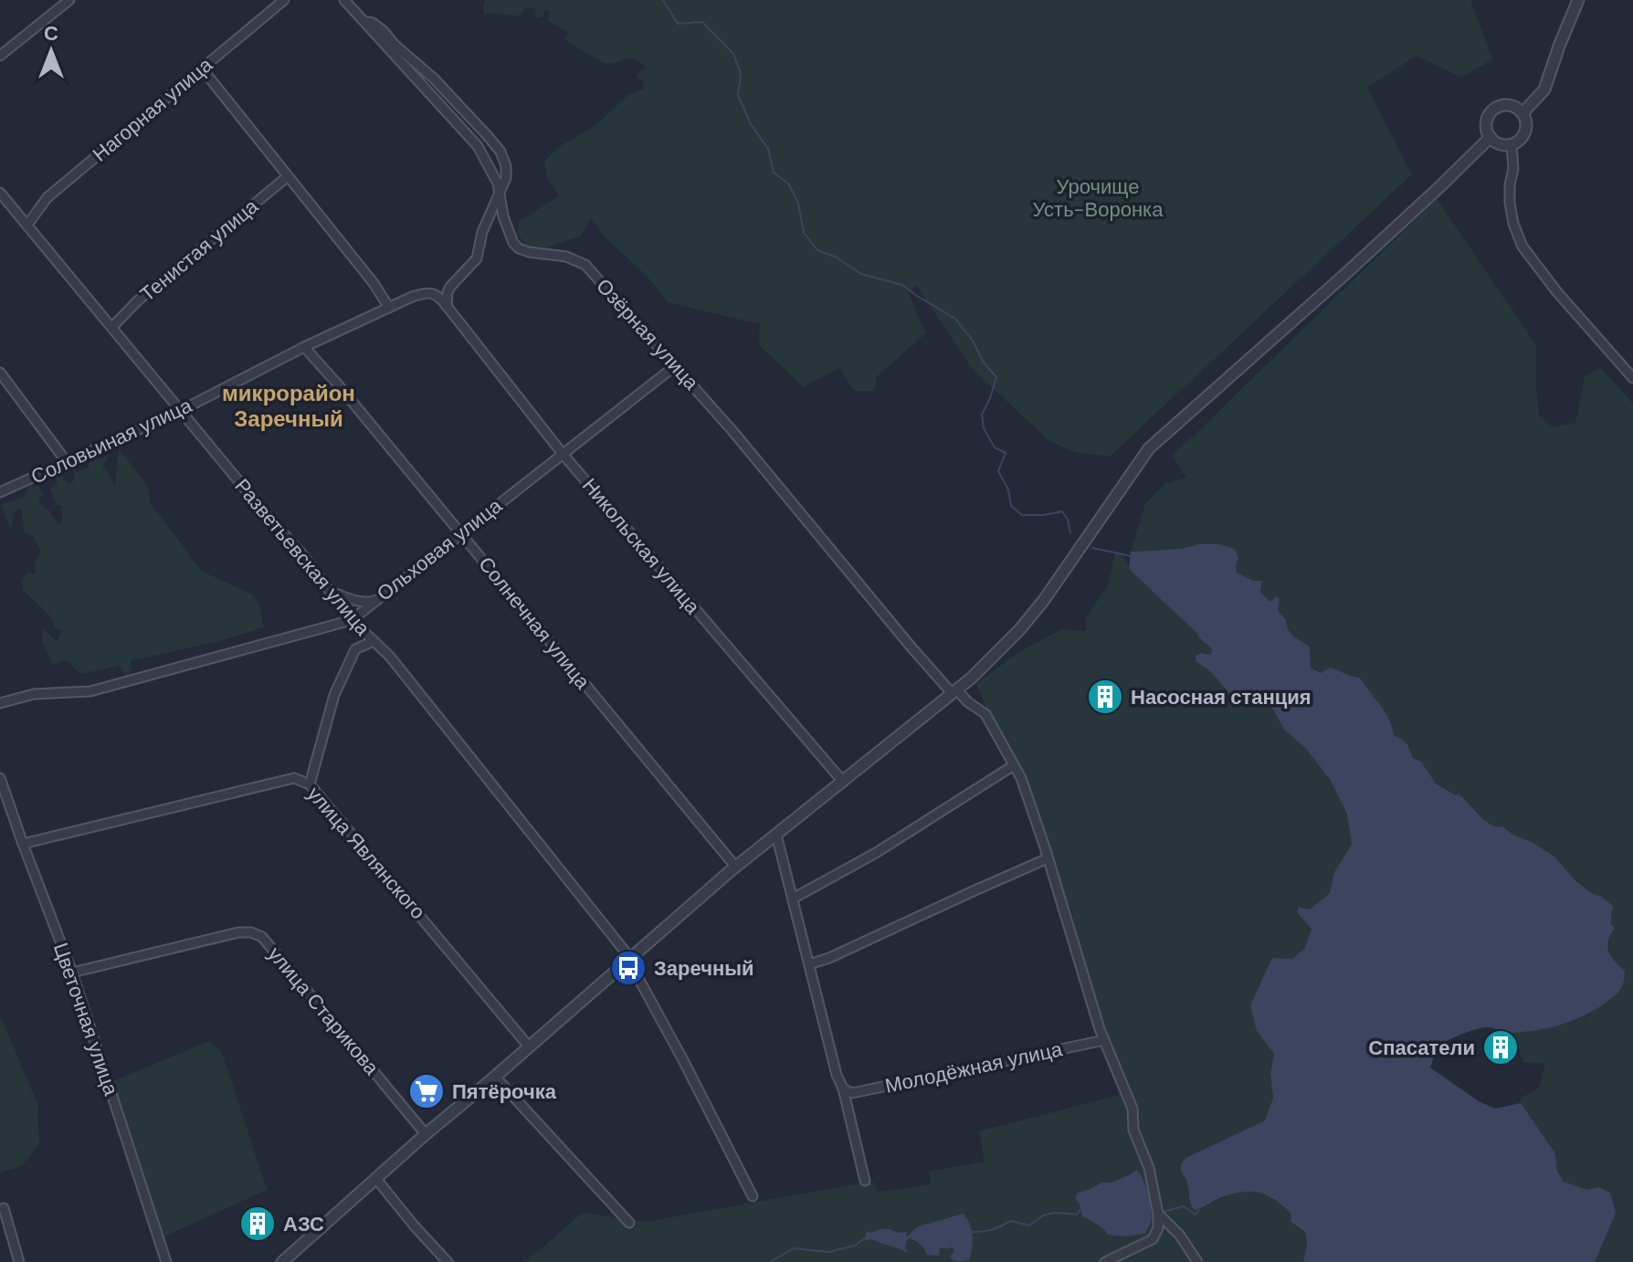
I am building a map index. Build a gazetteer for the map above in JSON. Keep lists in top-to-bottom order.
{
  "streets": {
    "street": [
      "Нагорная улица",
      "Тенистая улица",
      "Озёрная улица",
      "Соловьиная улица",
      "Никольская улица",
      "Ольховая улица",
      "Разветьевская улица",
      "Солнечная улица",
      "улица Являнского",
      "улица Старикова",
      "Цветочная улица",
      "Молодёжная улица"
    ]
  },
  "crossings": [
    ["Нагорная улица", "Разветьевская улица"],
    ["Тенистая улица", "Разветьевская улица"],
    ["Озёрная улица", "Ольховая улица"],
    ["Соловьиная улица", "Никольская улица"],
    ["Соловьиная улица", "Разветьевская улица"],
    ["Соловьиная улица", "Солнечная улица"],
    ["Никольская улица", "Ольховая улица"],
    ["Ольховая улица", "Разветьевская улица"],
    ["Ольховая улица", "Солнечная улица"],
    ["улица Являнского", "Цветочная улица"],
    ["улица Старикова", "Цветочная улица"]
  ],
  "districts": ["микрорайон Заречный"],
  "parks": ["Урочище Усть-Воронка"],
  "places": {
    "building": ["Насосная станция", "Спасатели", "АЗС"],
    "bus stop": ["Заречный"],
    "supermarket": ["Пятёрочка"]
  },
  "north": "top"
}
